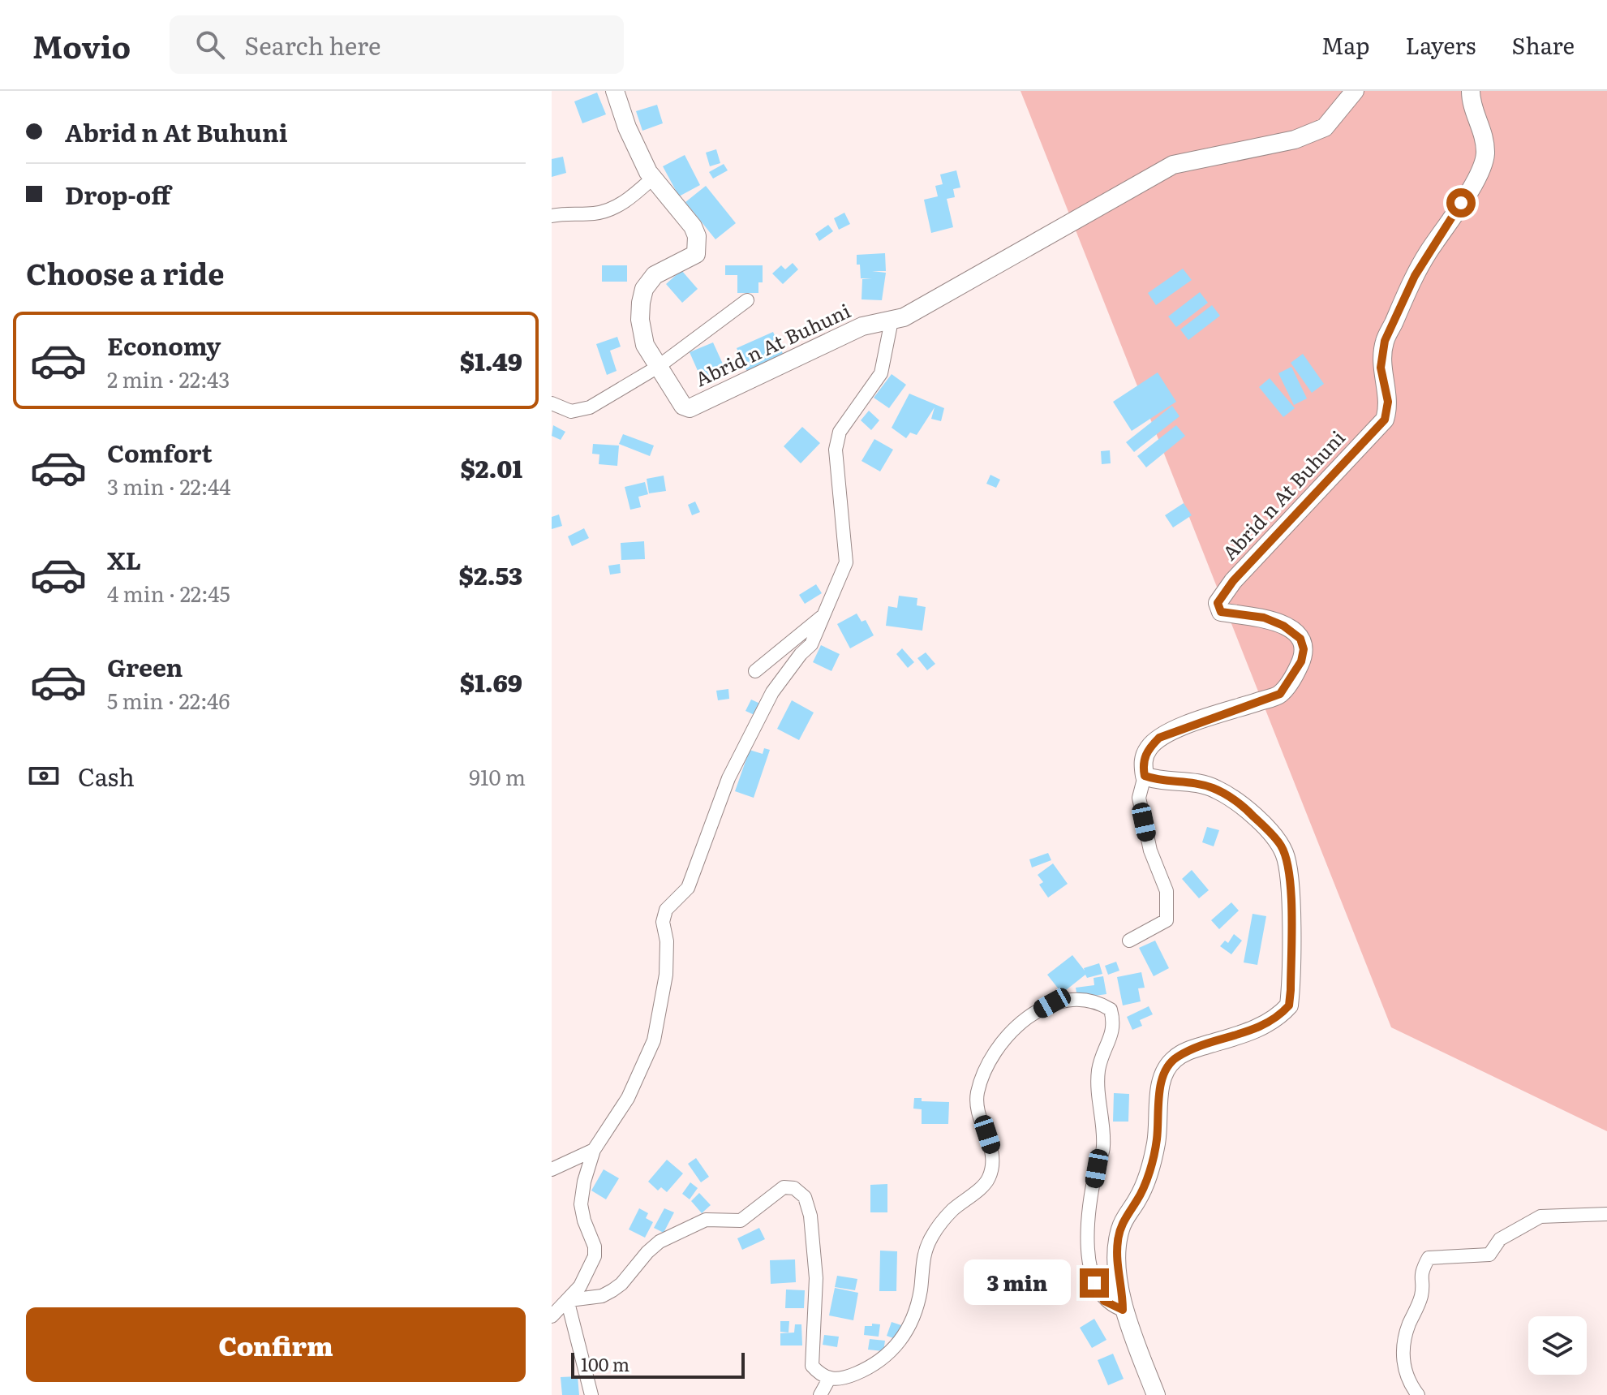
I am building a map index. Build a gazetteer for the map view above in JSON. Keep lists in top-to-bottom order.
{
  "streets": {
    "street": ["Abrid n At Buhuni"]
  },
  "scale_bar": "100 m",
  "page": {
    "header": "Movio",
    "search": "Search here",
    "nav": ["Map", "Layers", "Share"],
    "banner": ["Abrid n At Buhuni", "Drop-off"],
    "heading": "Choose a ride",
    "list": [
      {
        "name": "Economy",
        "note": "2 min · 22:43",
        "value": "$1.49"
      },
      {
        "name": "Comfort",
        "note": "3 min · 22:44",
        "value": "$2.01"
      },
      {
        "name": "XL",
        "note": "4 min · 22:45",
        "value": "$2.53"
      },
      {
        "name": "Green",
        "note": "5 min · 22:46",
        "value": "$1.69"
      }
    ],
    "pay": ["Cash", "910 m"],
    "bubble": "3 min",
    "buttons": "Confirm",
    "scale": "100 m"
  }
}
